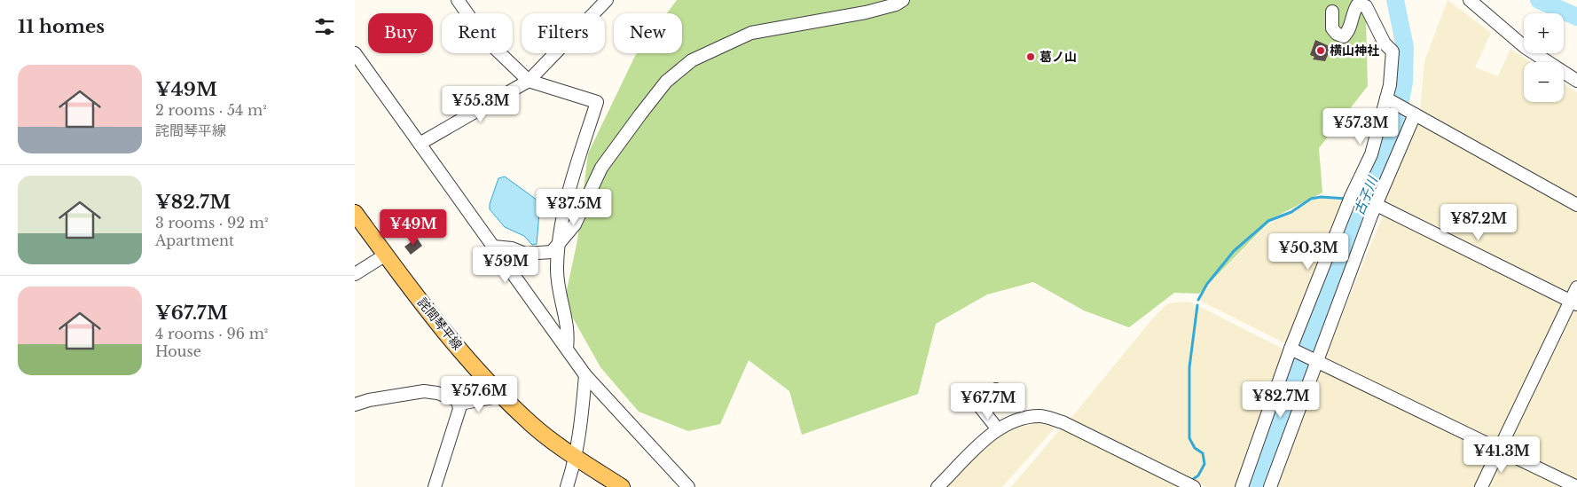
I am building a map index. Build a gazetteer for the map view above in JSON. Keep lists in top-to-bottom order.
{
  "streets": {
    "main road": ["詫間琴平線"]
  },
  "water": ["古子川"],
  "places": ["横山神社", "葛ノ山"],
  "page": {
    "heading": "11 homes",
    "map_buttons": ["+", "−"],
    "chip": [
      "Buy",
      "Rent",
      "Filters",
      "New"
    ],
    "list": [
      {
        "name": "¥49M",
        "note": "2 rooms · 54 m² · 詫間琴平線"
      },
      {
        "name": "¥82.7M",
        "note": "3 rooms · 92 m² · Apartment"
      },
      {
        "name": "¥67.7M",
        "note": "4 rooms · 96 m² · House"
      }
    ],
    "price": [
      "¥55.3M",
      "¥57.3M",
      "¥37.5M",
      "¥87.2M",
      "¥49M",
      "¥50.3M",
      "¥59M",
      "¥57.6M",
      "¥82.7M",
      "¥67.7M",
      "¥41.3M"
    ]
  }
}
